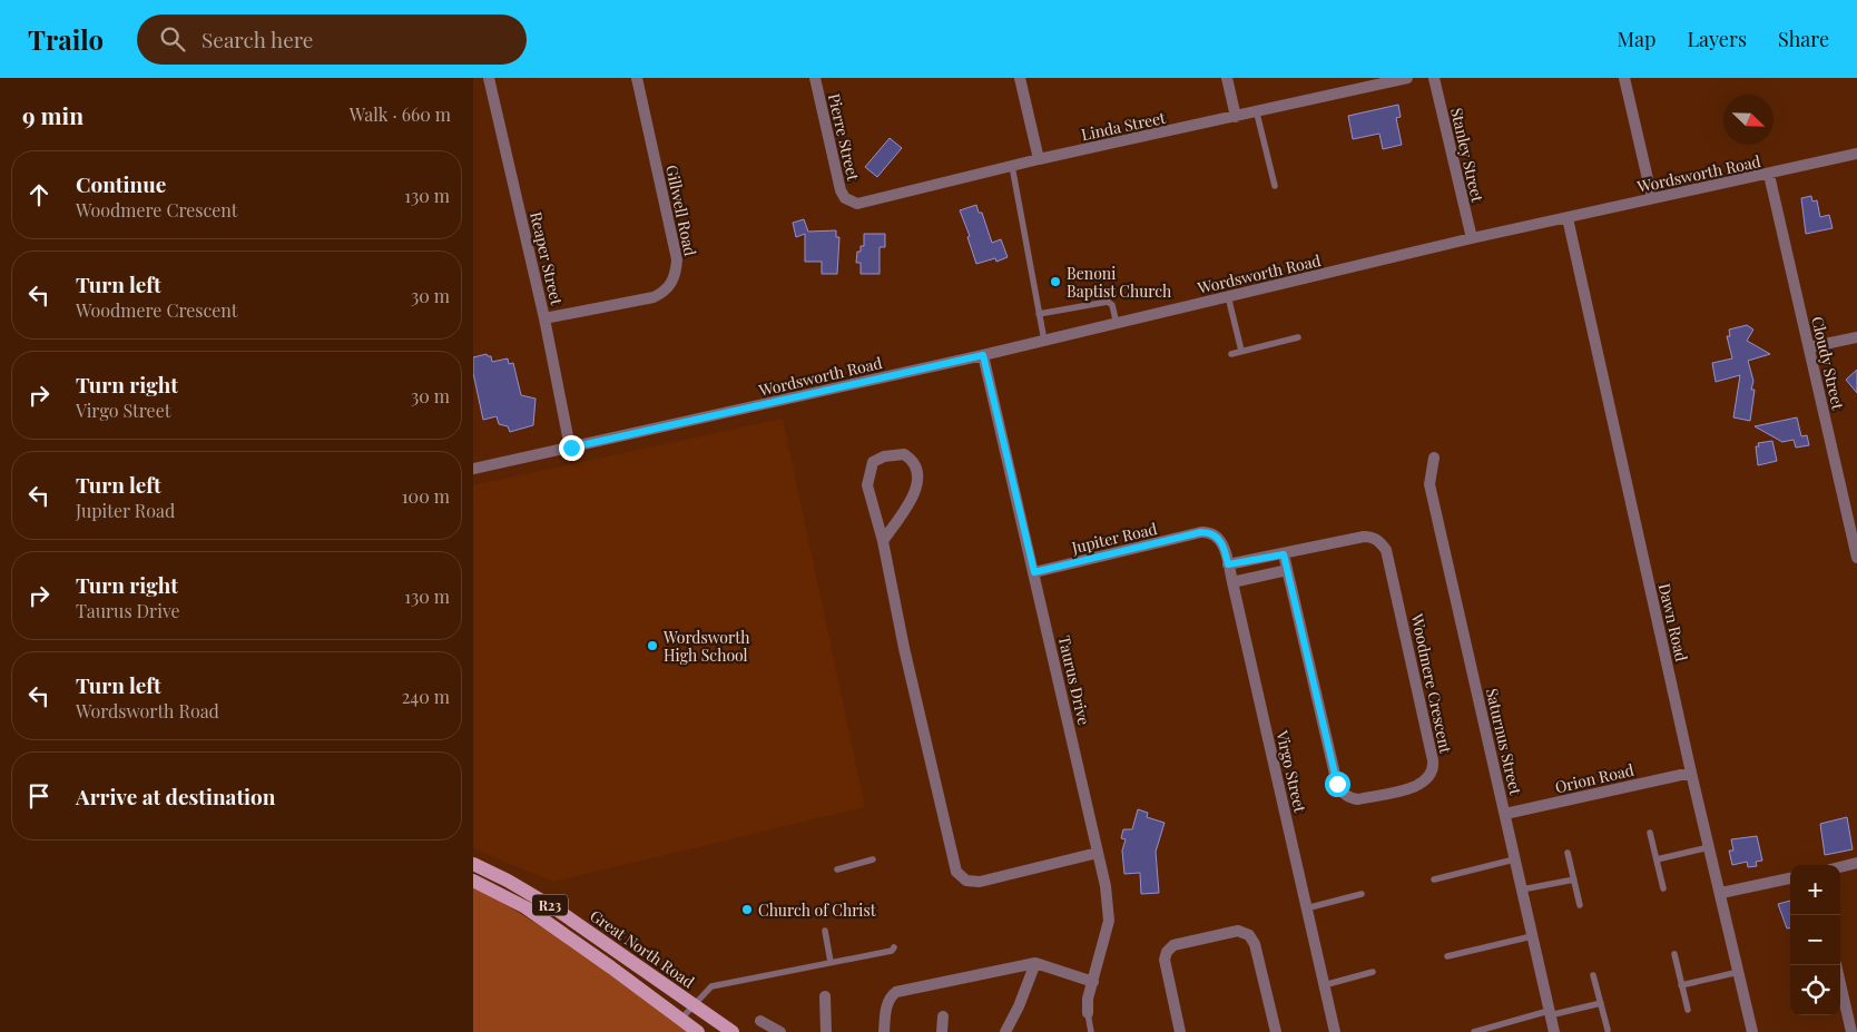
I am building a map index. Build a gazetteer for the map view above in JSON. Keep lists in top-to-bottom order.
{
  "streets": {
    "main road": ["R23", "Great North Road"],
    "street": [
      "Linda Street",
      "Pierre Street",
      "Stanley Street",
      "Wordsworth Road",
      "Gillwell Road",
      "Reaper Street",
      "Cloudy Street",
      "Jupiter Road",
      "Dawn Road",
      "Taurus Drive",
      "Woodmere Crescent",
      "Saturnus Street",
      "Virgo Street",
      "Orion Road"
    ]
  },
  "crossings": [
    ["Linda Street", "Pierre Street"],
    ["Stanley Street", "Wordsworth Road"],
    ["Wordsworth Road", "Reaper Street"],
    ["Wordsworth Road", "Cloudy Street"],
    ["Wordsworth Road", "Dawn Road"],
    ["Wordsworth Road", "Taurus Drive"],
    ["Gillwell Road", "Reaper Street"],
    ["Jupiter Road", "Taurus Drive"],
    ["Jupiter Road", "Virgo Street"],
    ["Dawn Road", "Orion Road"],
    ["Woodmere Crescent", "Virgo Street"],
    ["Saturnus Street", "Orion Road"]
  ],
  "places": ["Benoni Baptist Church", "Wordsworth High School", "Church of Christ"],
  "north": "bottom right",
  "page": {
    "header": "Trailo",
    "search": "Search here",
    "nav": ["Map", "Layers", "Share"],
    "heading": ["9 min", "Walk · 660 m"],
    "list": [
      ["Continue", "Woodmere Crescent", "130 m"],
      ["Turn left", "Woodmere Crescent", "30 m"],
      ["Turn right", "Virgo Street", "30 m"],
      ["Turn left", "Jupiter Road", "100 m"],
      ["Turn right", "Taurus Drive", "130 m"],
      ["Turn left", "Wordsworth Road", "240 m"],
      "Arrive at destination"
    ],
    "map_buttons": ["+", "−"]
  }
}
